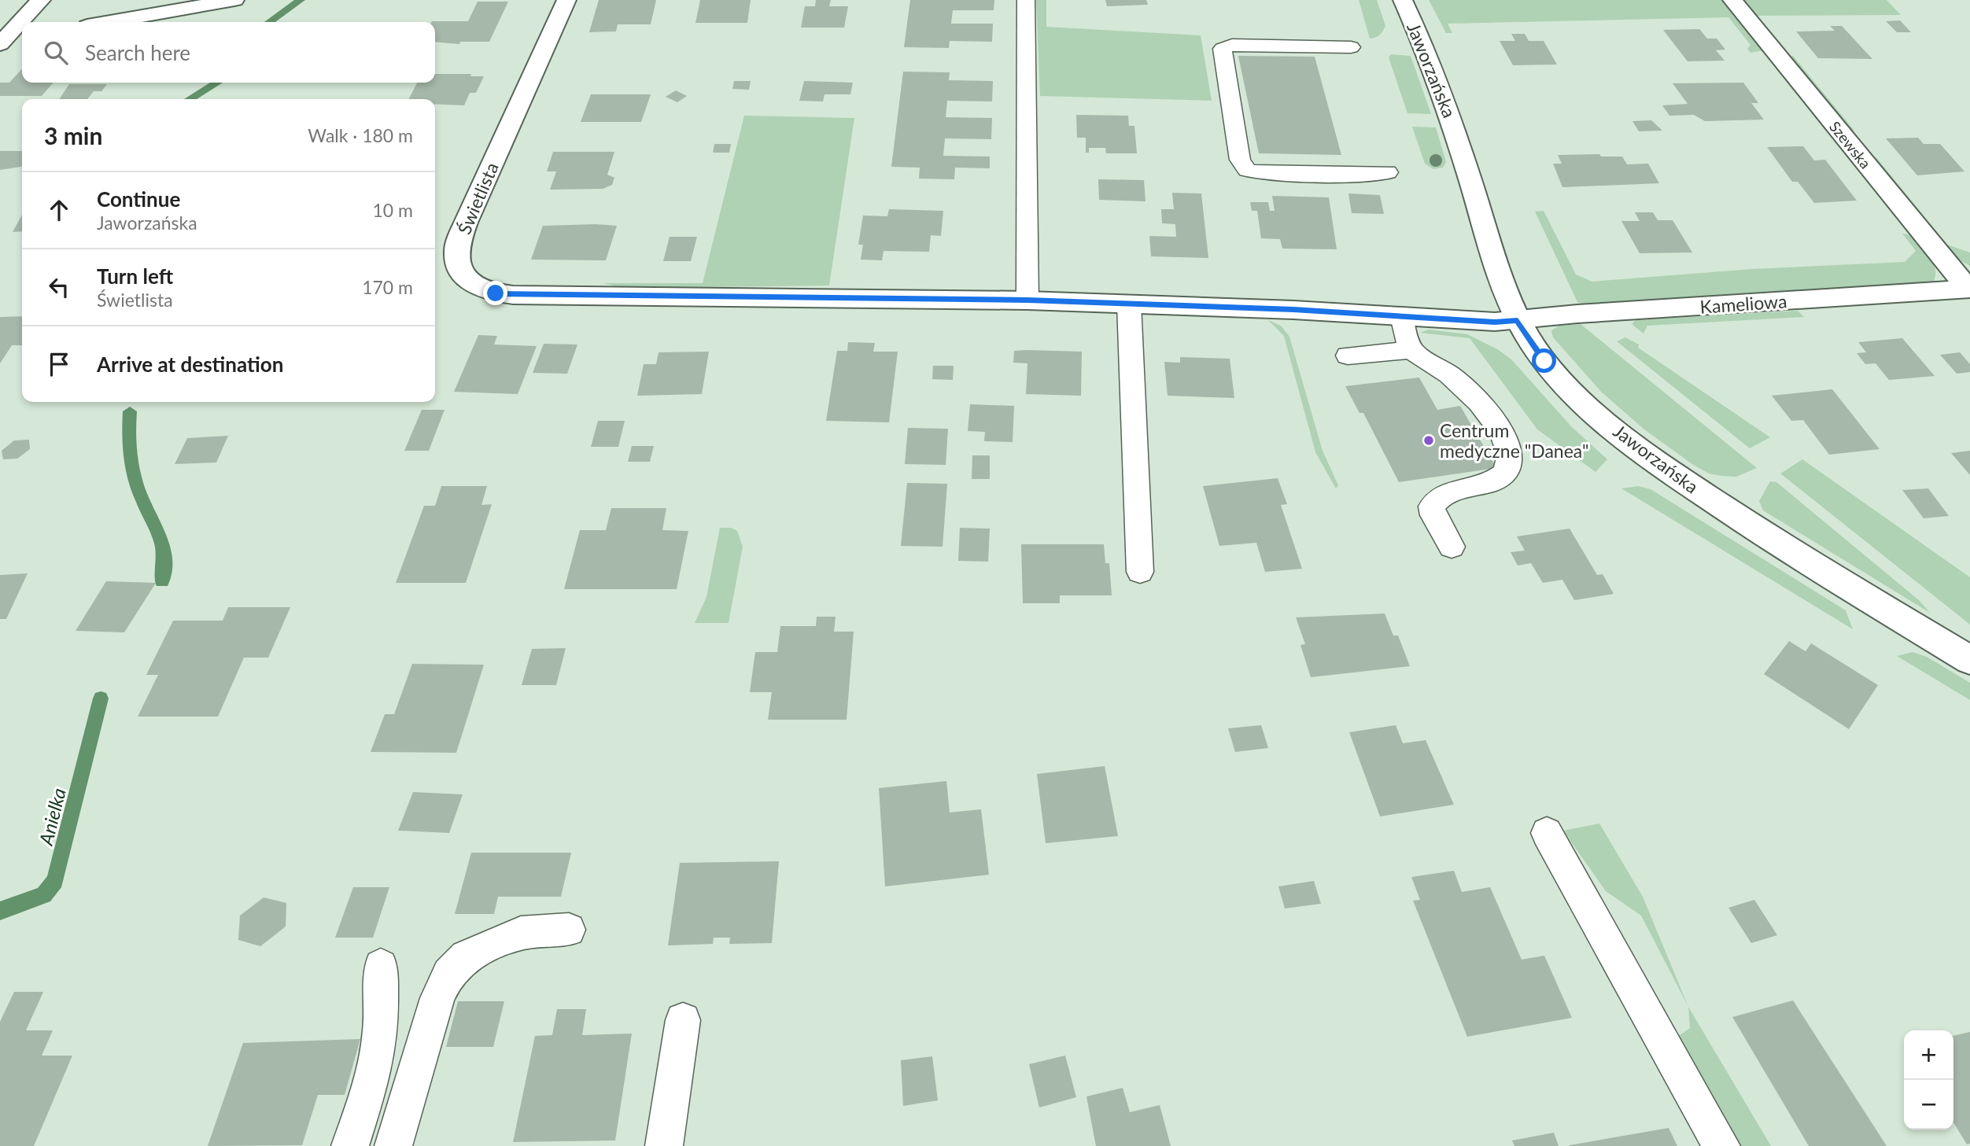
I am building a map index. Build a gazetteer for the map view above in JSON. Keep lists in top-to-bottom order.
{
  "streets": {
    "street": [
      "Jaworzańska",
      "Szewska",
      "Świetlista",
      "Kameliowa"
    ]
  },
  "crossings": [
    ["Jaworzańska", "Świetlista"],
    ["Jaworzańska", "Kameliowa"],
    ["Szewska", "Kameliowa"],
    ["Świetlista", "Kameliowa"]
  ],
  "water": ["Anielka"],
  "places": ["Centrum medyczne \"Danea\""],
  "page": {
    "search": "Search here",
    "heading": ["3 min", "Walk · 180 m"],
    "list": [
      ["Continue", "Jaworzańska", "10 m"],
      ["Turn left", "Świetlista", "170 m"],
      "Arrive at destination"
    ],
    "map_buttons": ["+", "−"]
  }
}
